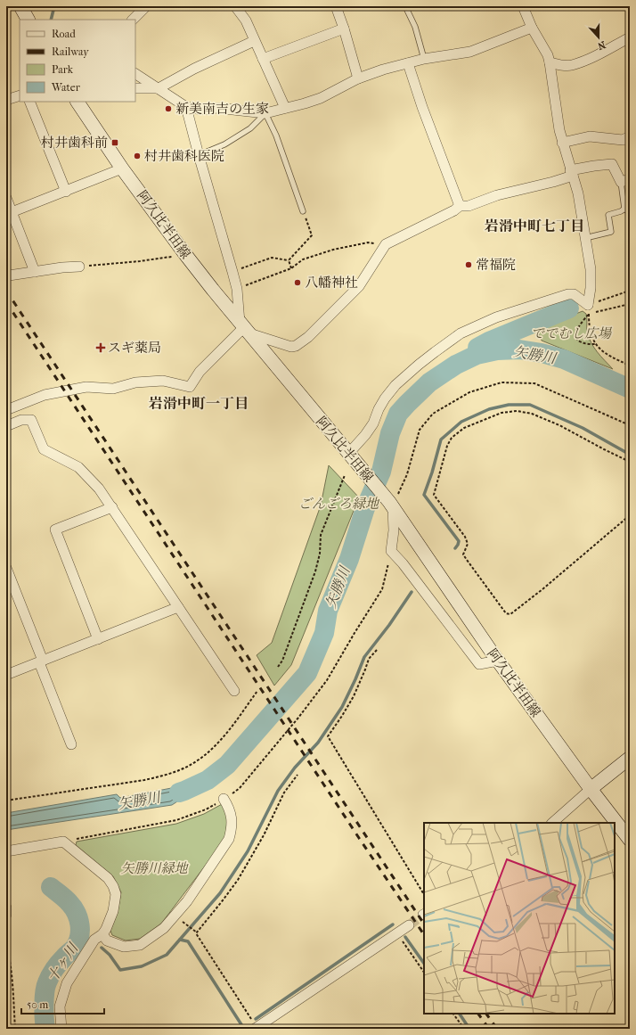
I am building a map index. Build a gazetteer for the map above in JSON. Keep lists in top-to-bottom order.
{
  "streets": {
    "main road": ["阿久比半田線"]
  },
  "districts": ["岩滑中町七丁目", "岩滑中町一丁目"],
  "water": ["矢勝川", "十ヶ川"],
  "parks": ["ででむし広場", "ごんごろ緑地", "矢勝川緑地"],
  "places": {
    "other": [
      "新美南吉の生家",
      "村井歯科医院",
      "常福院",
      "八幡神社"
    ],
    "transit": ["村井歯科前"],
    "health": ["スギ薬局"]
  },
  "legend": [
    "Road",
    "Railway",
    "Park",
    "Water"
  ],
  "scale_bar": "50 m",
  "north": "bottom"
}
